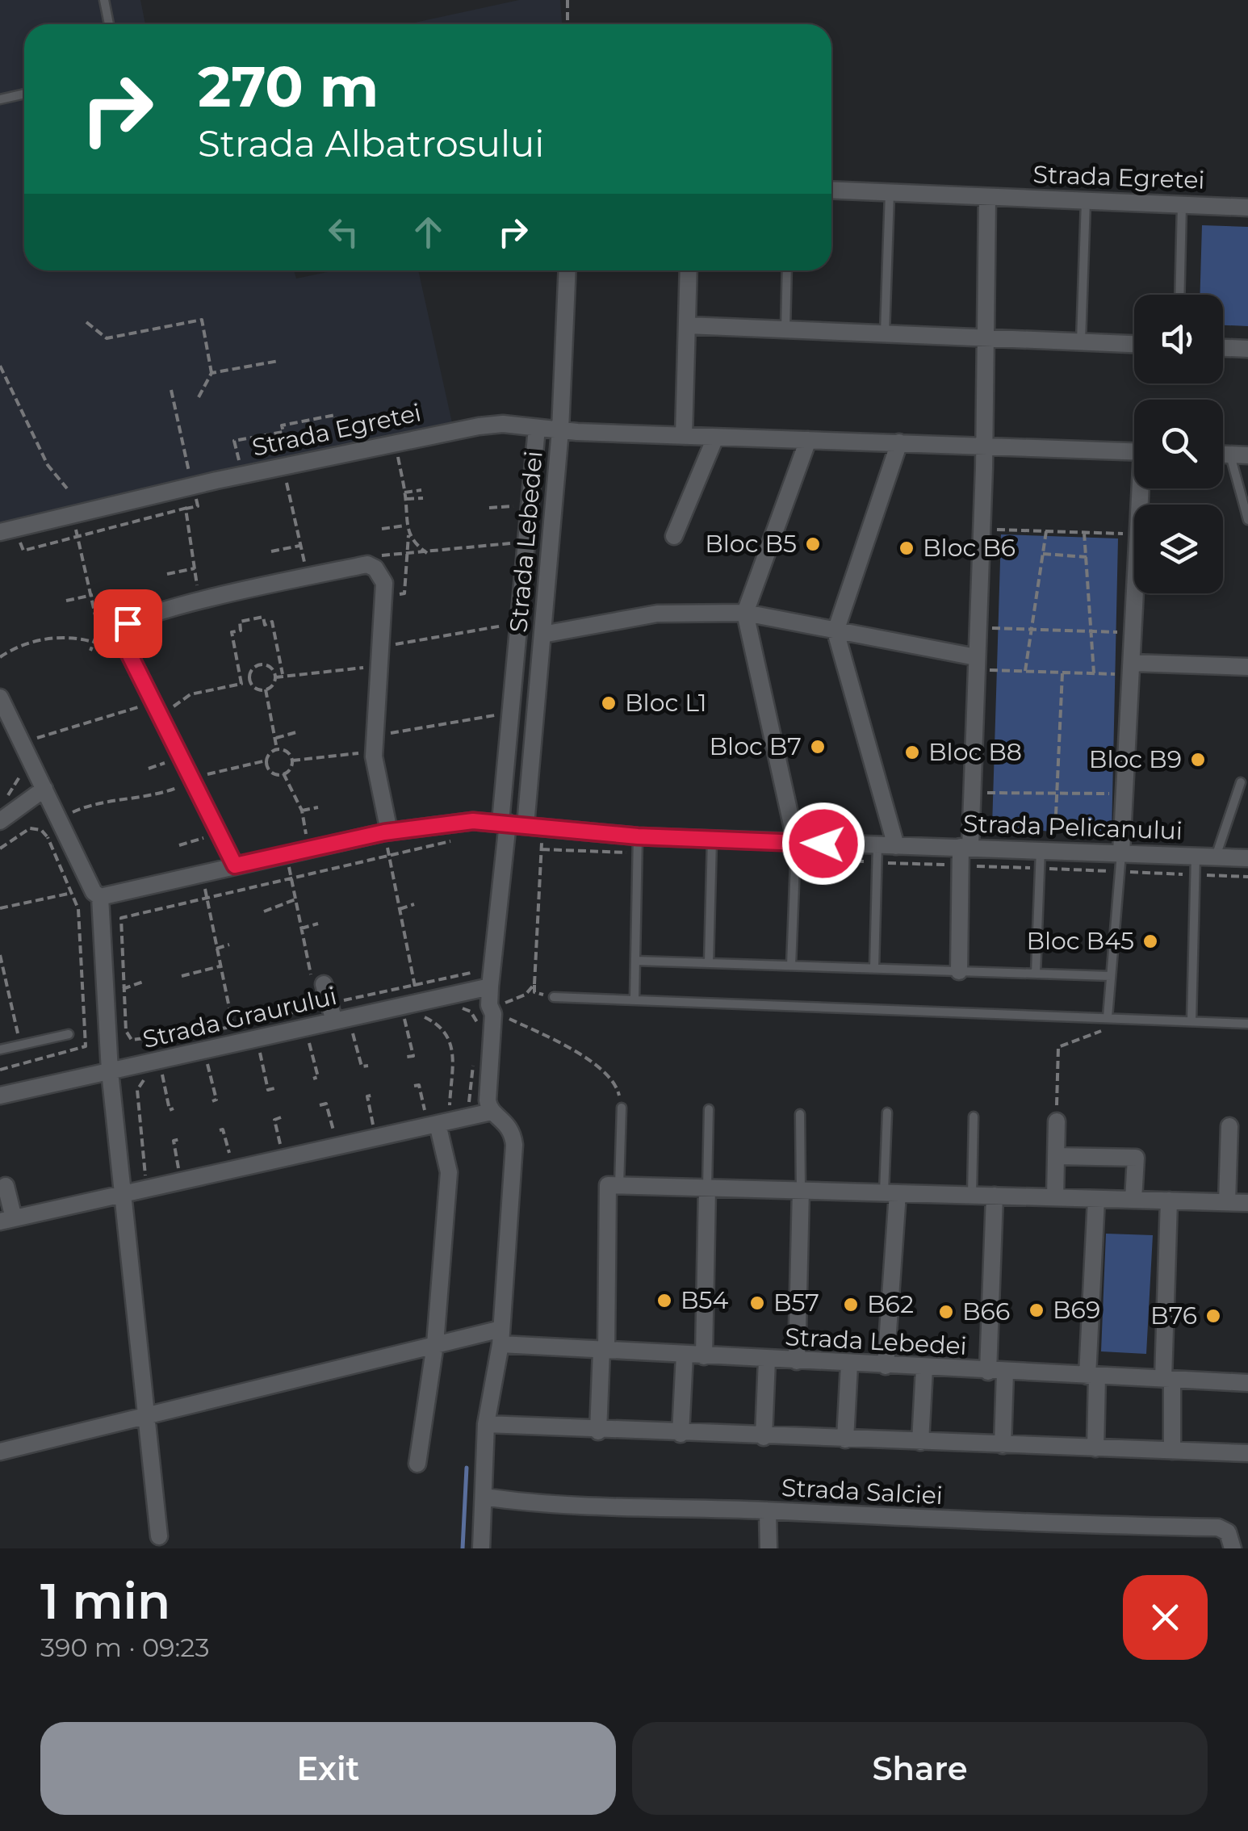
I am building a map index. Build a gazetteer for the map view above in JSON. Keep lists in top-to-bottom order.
{
  "streets": {
    "street": [
      "Strada Egretei",
      "Strada Lebedei",
      "Strada Pelicanului",
      "Strada Graurului",
      "Strada Salciei"
    ]
  },
  "crossings": [
    ["Strada Egretei", "Strada Lebedei"],
    ["Strada Egretei", "Strada Pelicanului"],
    ["Strada Lebedei", "Strada Pelicanului"],
    ["Strada Lebedei", "Strada Graurului"]
  ],
  "places": [
    "Bloc B5",
    "Bloc B6",
    "Bloc L1",
    "Bloc B7",
    "Bloc B8",
    "Bloc B9",
    "Bloc B45",
    "B54",
    "B57",
    "B62",
    "B69",
    "B66",
    "B76"
  ],
  "page": {
    "turn": ["270 m", "Strada Albatrosului"],
    "heading": ["1 min", "390 m · 09:23"],
    "buttons": ["Exit", "Share"]
  }
}
